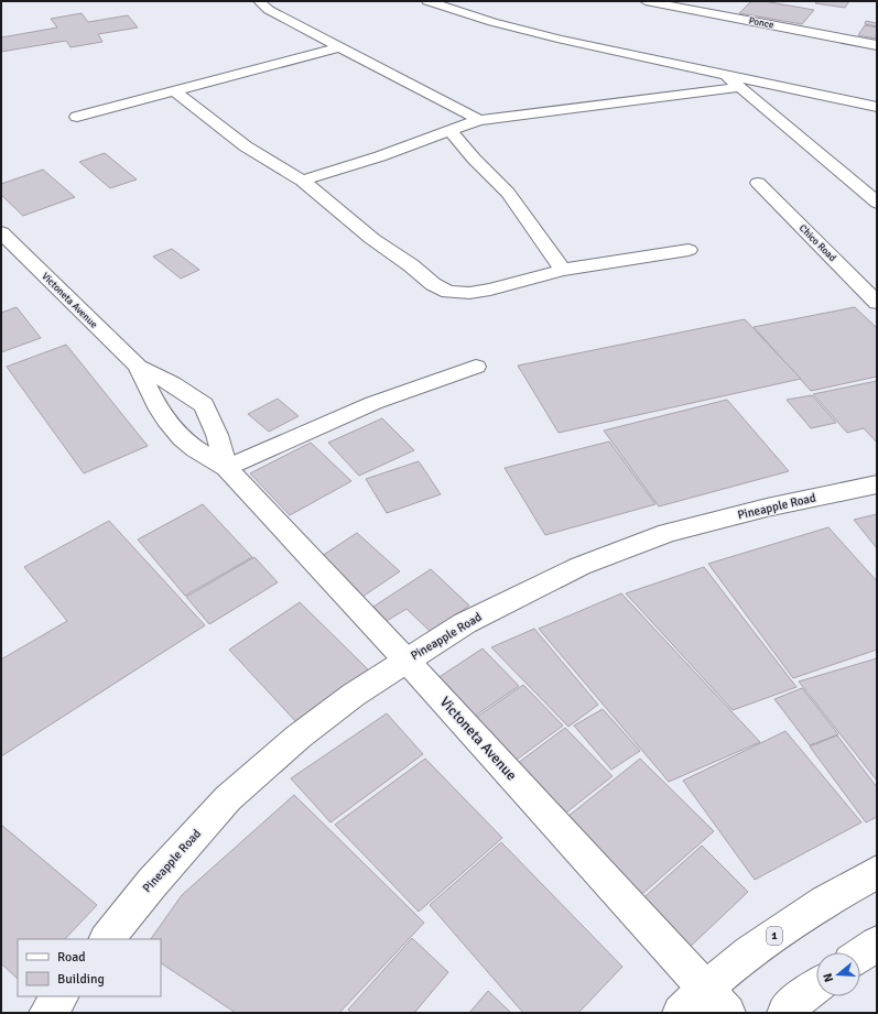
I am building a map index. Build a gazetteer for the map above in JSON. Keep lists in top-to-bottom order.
{
  "streets": {
    "main road": [
      "Ponce",
      "Chico Road",
      "Victoneta Avenue",
      "Pineapple Road",
      "1"
    ]
  },
  "crossings": [
    ["Victoneta Avenue", "Pineapple Road"],
    ["Victoneta Avenue", "1"]
  ],
  "legend": ["Road", "Building"],
  "north": "left"
}
